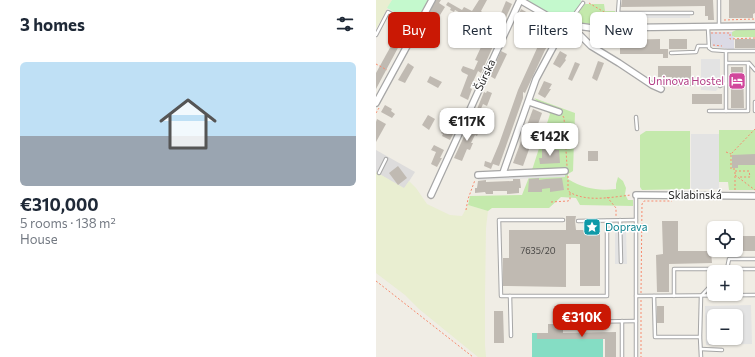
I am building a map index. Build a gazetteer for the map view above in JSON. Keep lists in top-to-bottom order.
{
  "streets": {
    "street": ["Šúrska", "Sklabinská"]
  },
  "places": {
    "hotel": ["Uninova Hostel"],
    "place": ["Doprava"]
  },
  "house_numbers": ["7635/20"],
  "page": {
    "heading": "3 homes",
    "chip": [
      "Buy",
      "Rent",
      "Filters",
      "New"
    ],
    "list": [
      {
        "name": "€310,000",
        "note": "5 rooms · 138 m² · House"
      }
    ],
    "price": ["€117K", "€142K", "€310K"],
    "map_buttons": ["+", "−"]
  }
}
